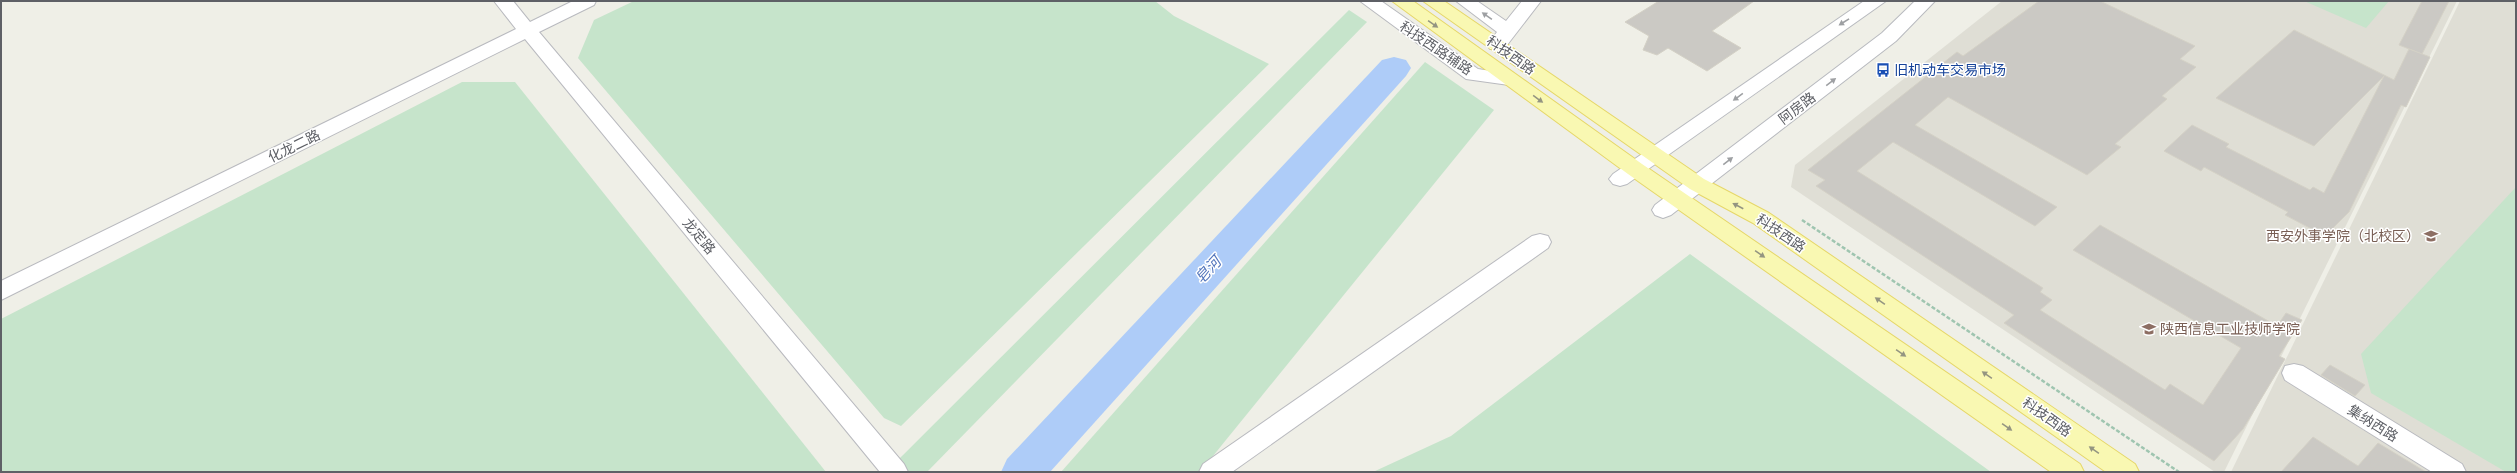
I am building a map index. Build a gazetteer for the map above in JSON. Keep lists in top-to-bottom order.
{
  "streets": {
    "main road": ["科技西路"],
    "street": [
      "科技西路辅路",
      "阿房路",
      "化龙二路",
      "龙定路",
      "集纳西路"
    ]
  },
  "crossings": [
    ["科技西路辅路", "科技西路"],
    ["科技西路", "阿房路"],
    ["化龙二路", "龙定路"]
  ],
  "water": ["皂河"],
  "places": {
    "bus stop": ["旧机动车交易市场"],
    "school or university": ["西安外事学院（北校区）", "陕西信息工业技师学院"]
  }
}
